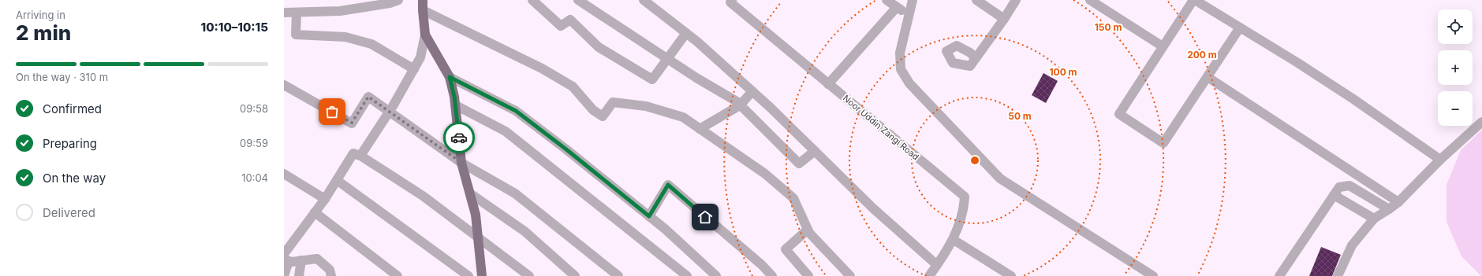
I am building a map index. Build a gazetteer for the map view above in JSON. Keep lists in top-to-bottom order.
{
  "streets": {
    "street": ["Noor Uddin Zangi Road"]
  },
  "page": {
    "heading": ["2 min", "Arriving in", "10:10–10:15"],
    "map_buttons": ["+", "−"],
    "bar": "On the way · 310 m",
    "list": [
      ["Confirmed", "09:58"],
      ["Preparing", "09:59"],
      ["On the way", "10:04"],
      "Delivered"
    ]
  },
  "rings": [
    "150 m",
    "200 m",
    "100 m",
    "50 m"
  ]
}
